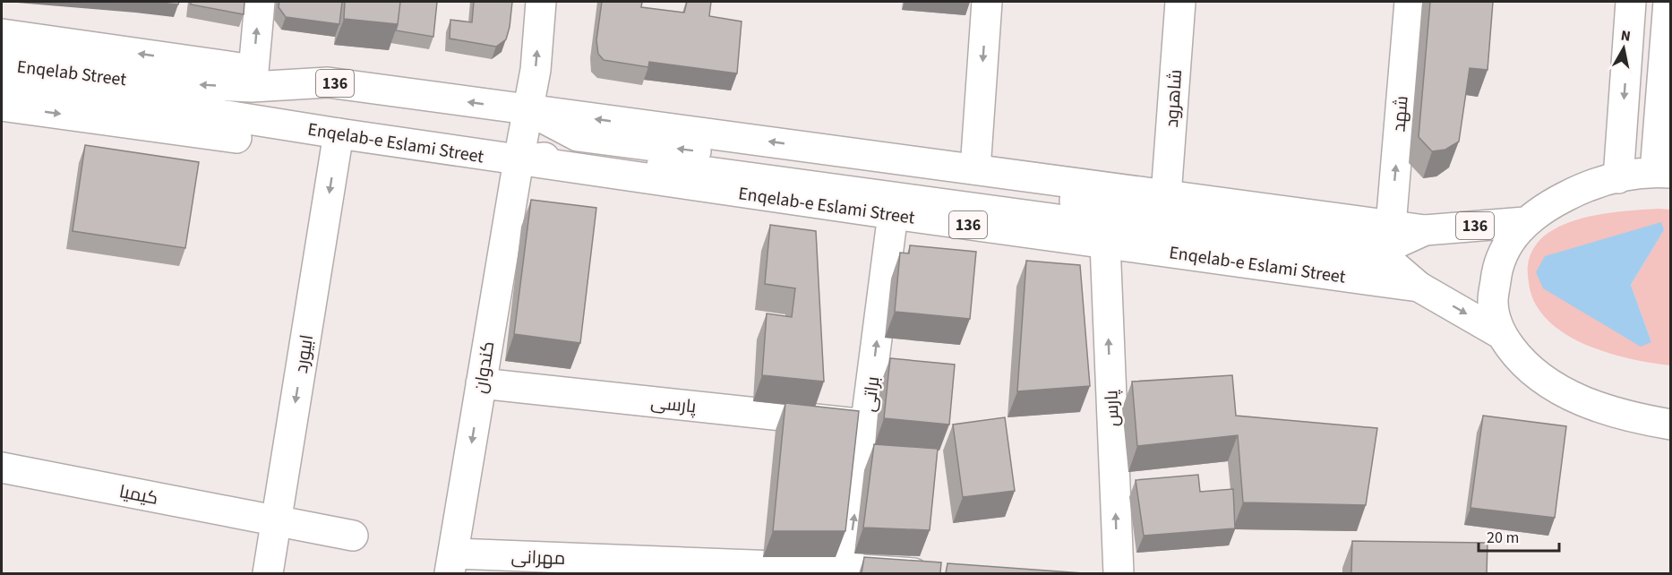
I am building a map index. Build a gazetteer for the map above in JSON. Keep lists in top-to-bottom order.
{
  "streets": {
    "main road": [
      "Enqelab Street",
      "136",
      "شاهرود",
      "شهد",
      "Enqelab-e Eslami Street",
      "ابیورد",
      "کندوان",
      "براتی",
      "پارسی",
      "پارس",
      "کیمیا",
      "مهرانی"
    ]
  },
  "crossings": [
    ["Enqelab Street", "136"],
    ["Enqelab Street", "Enqelab-e Eslami Street"],
    ["136", "شاهرود"],
    ["136", "شهد"],
    ["136", "Enqelab-e Eslami Street"],
    ["136", "کندوان"],
    ["Enqelab-e Eslami Street", "ابیورد"],
    ["Enqelab-e Eslami Street", "کندوان"],
    ["Enqelab-e Eslami Street", "براتی"],
    ["Enqelab-e Eslami Street", "پارس"],
    ["ابیورد", "کیمیا"],
    ["کندوان", "پارسی"],
    ["کندوان", "مهرانی"],
    ["براتی", "پارسی"],
    ["براتی", "مهرانی"]
  ],
  "one_way": ["ابیورد", "براتی", "پارس"],
  "scale_bar": "20 m",
  "north": "top"
}
